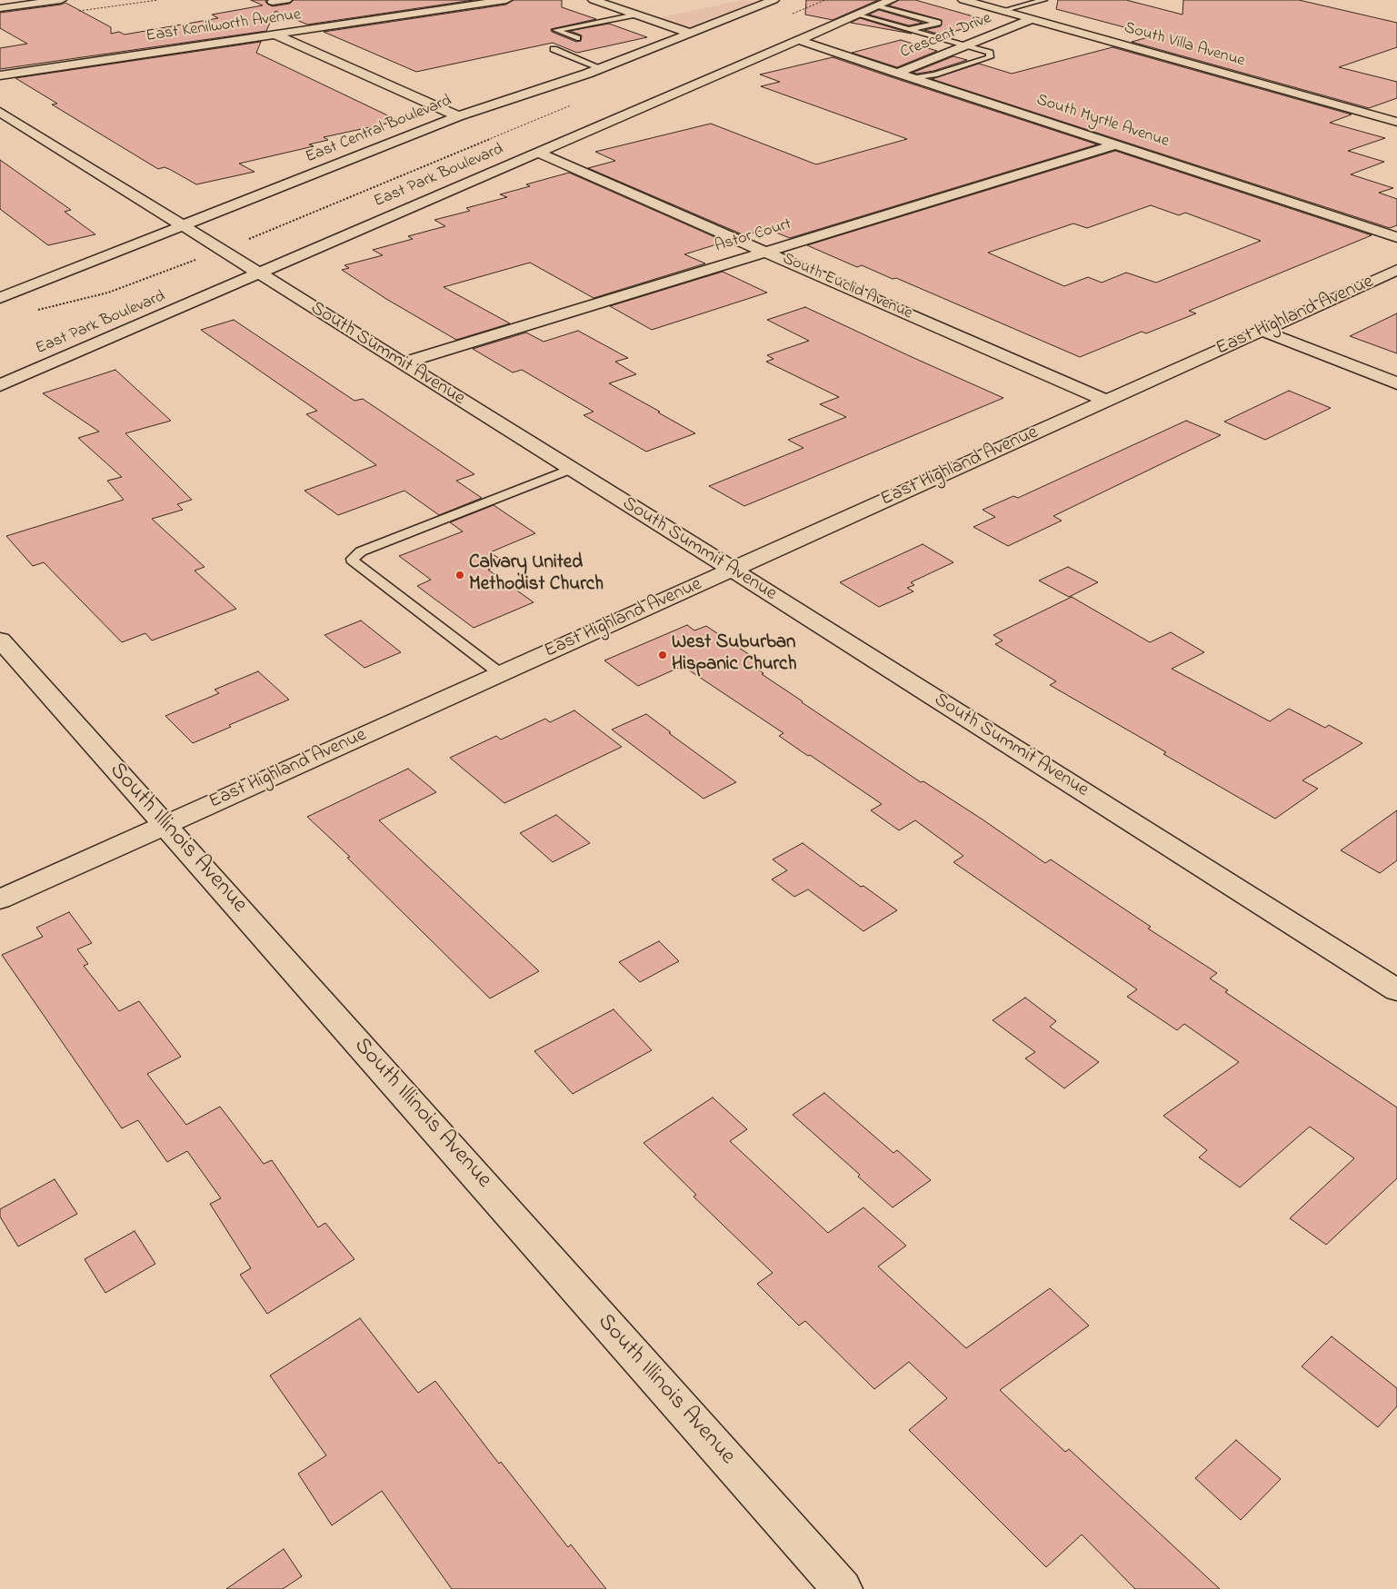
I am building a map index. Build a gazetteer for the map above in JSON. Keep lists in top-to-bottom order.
{
  "streets": {
    "street": [
      "East Kenilworth Avenue",
      "Crescent Drive",
      "South Villa Avenue",
      "South Myrtle Avenue",
      "East Central Boulevard",
      "East Park Boulevard",
      "Astor Court",
      "South Euclid Avenue",
      "East Highland Avenue",
      "South Summit Avenue",
      "South Illinois Avenue"
    ]
  },
  "crossings": [
    ["Crescent Drive", "South Villa Avenue"],
    ["Crescent Drive", "South Myrtle Avenue"],
    ["South Myrtle Avenue", "East Park Boulevard"],
    ["South Myrtle Avenue", "Astor Court"],
    ["East Central Boulevard", "South Summit Avenue"],
    ["East Park Boulevard", "South Euclid Avenue"],
    ["East Park Boulevard", "South Summit Avenue"],
    ["Astor Court", "South Euclid Avenue"],
    ["Astor Court", "South Summit Avenue"],
    ["South Euclid Avenue", "East Highland Avenue"],
    ["East Highland Avenue", "South Summit Avenue"],
    ["East Highland Avenue", "South Illinois Avenue"]
  ],
  "places": ["Calvary United Methodist Church", "West Suburban Hispanic Church"]
}
